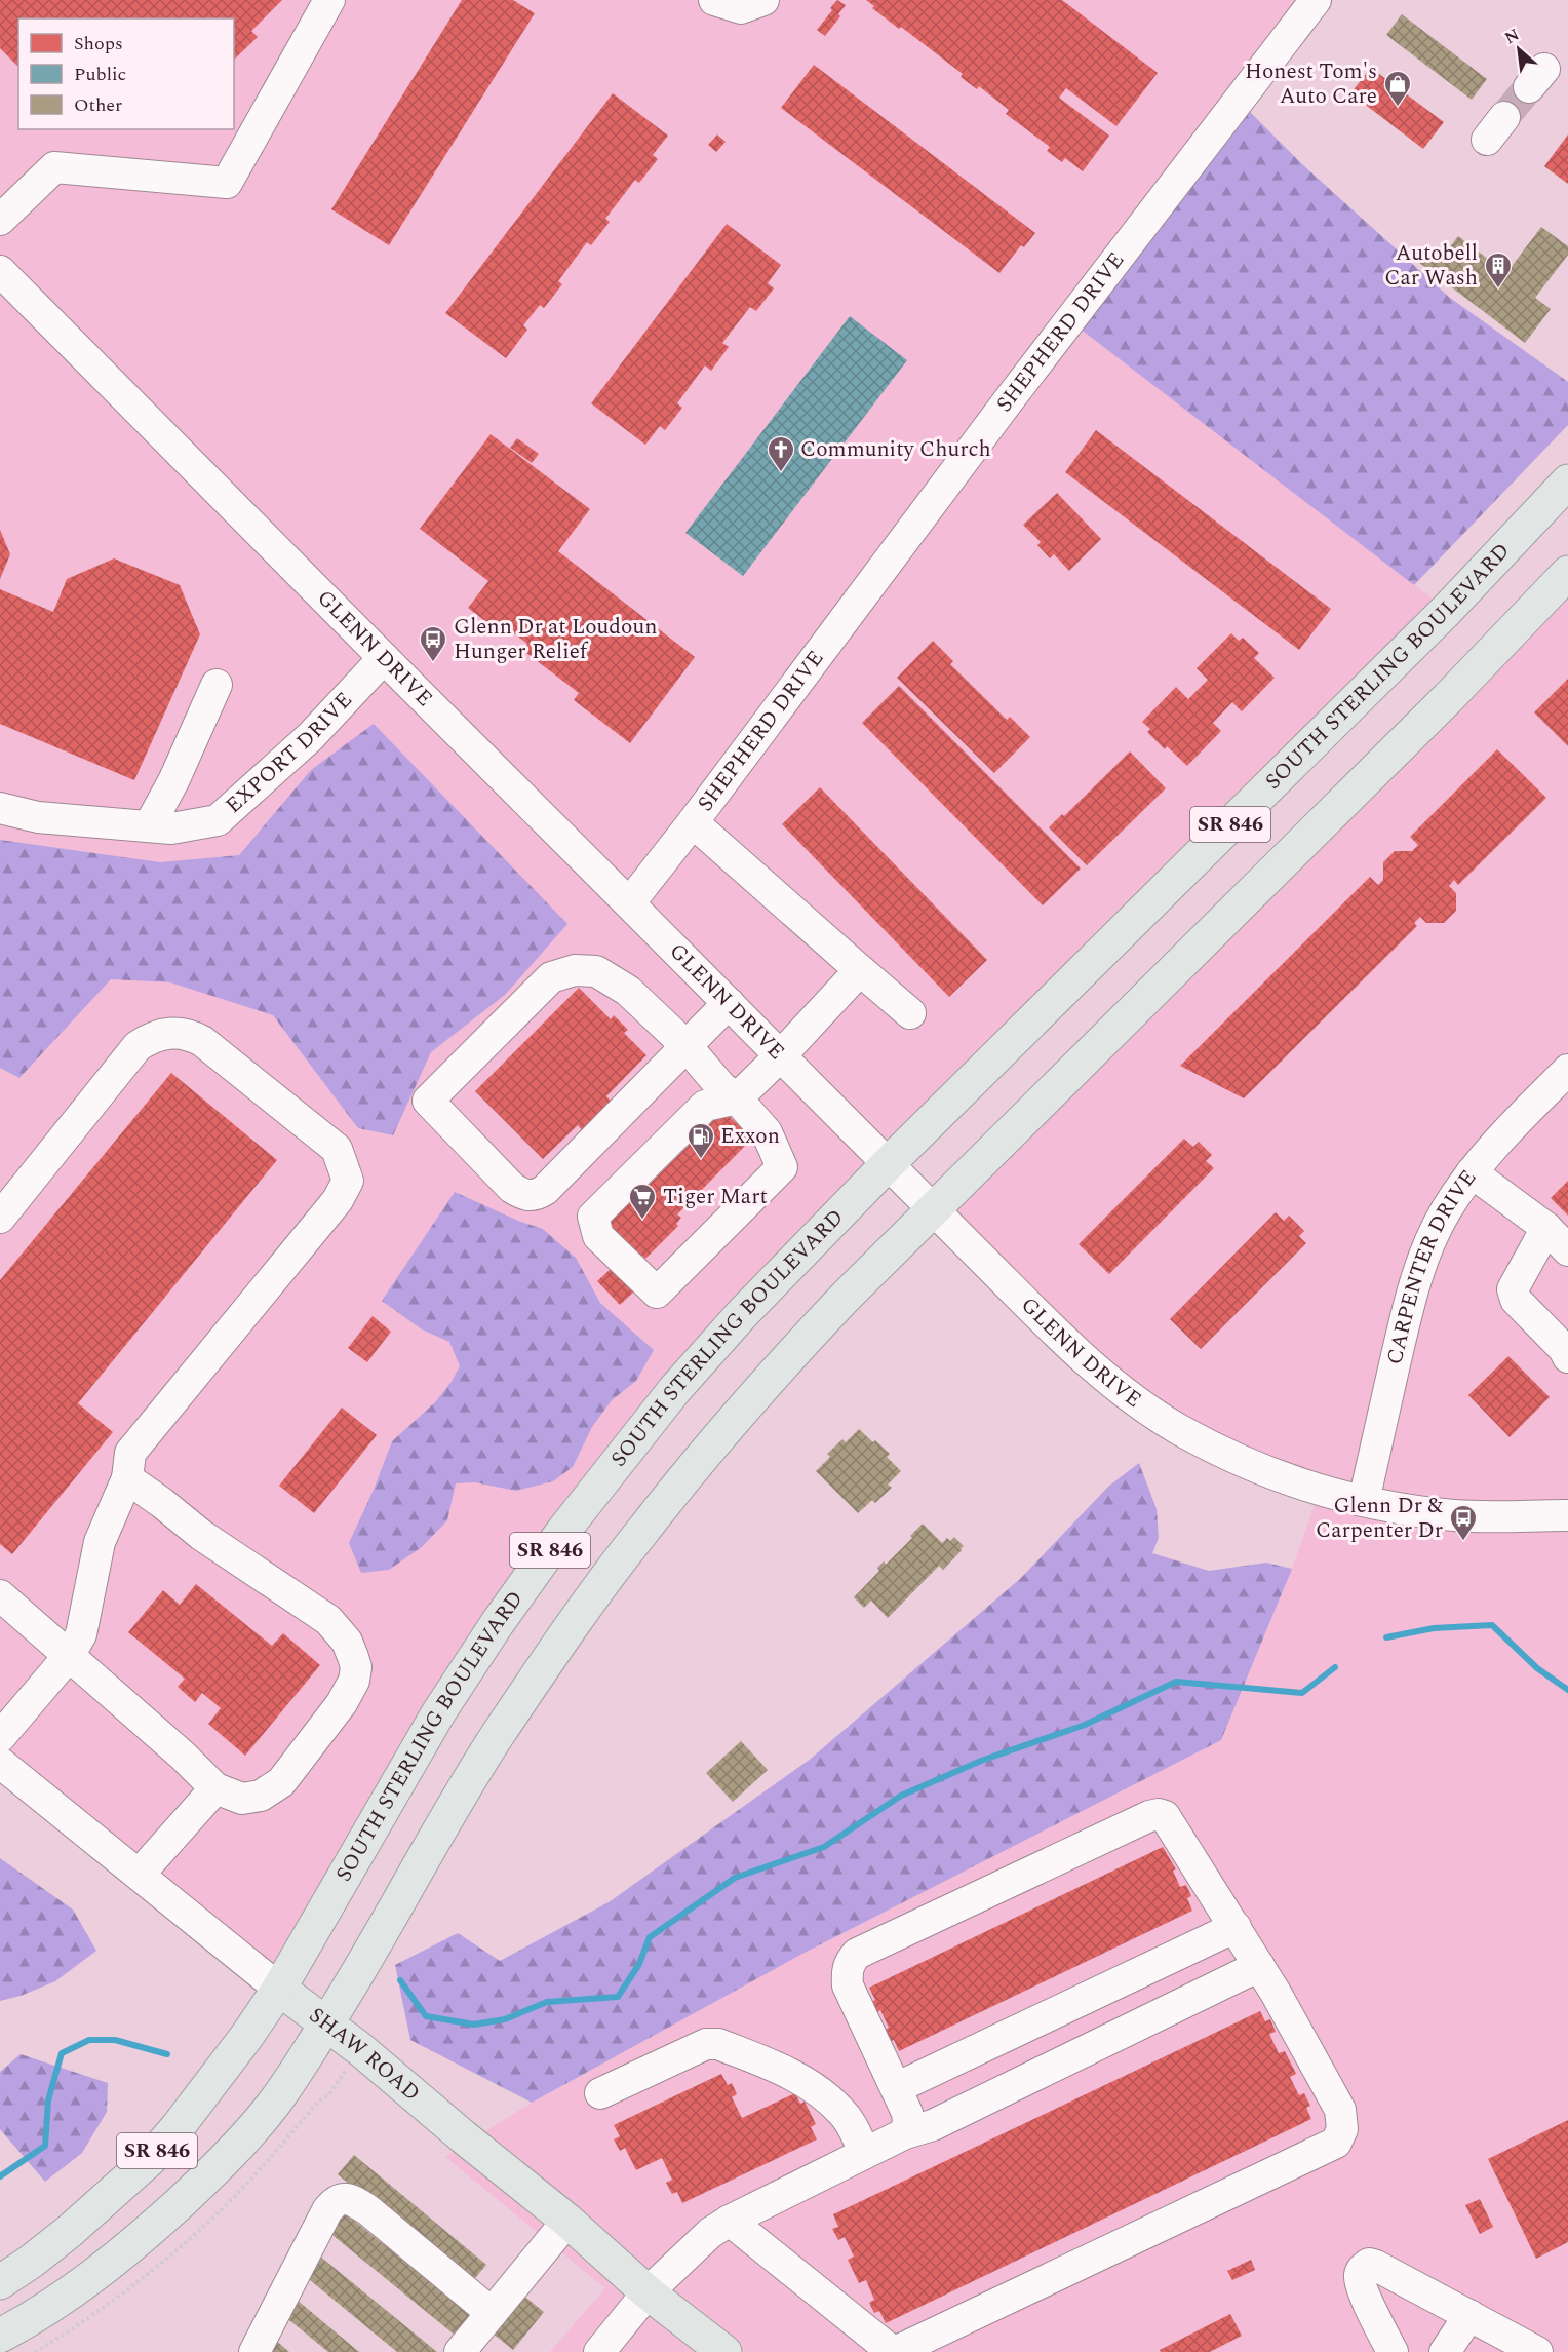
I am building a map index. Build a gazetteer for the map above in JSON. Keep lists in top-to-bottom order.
{
  "streets": {
    "main road": ["SOUTH STERLING BOULEVARD", "SR 846", "SHAW ROAD"],
    "street": [
      "SHEPHERD DRIVE",
      "GLENN DRIVE",
      "EXPORT DRIVE",
      "CARPENTER DRIVE"
    ]
  },
  "crossings": [
    ["SHEPHERD DRIVE", "GLENN DRIVE"],
    ["GLENN DRIVE", "SOUTH STERLING BOULEVARD"],
    ["GLENN DRIVE", "EXPORT DRIVE"],
    ["GLENN DRIVE", "SR 846"],
    ["GLENN DRIVE", "CARPENTER DRIVE"],
    ["SOUTH STERLING BOULEVARD", "SHAW ROAD"],
    ["SR 846", "SHAW ROAD"]
  ],
  "places": {
    "shop": ["Honest Tom's Auto Care"],
    "building": ["Autobell Car Wash"],
    "church": ["Community Church"],
    "bus stop": ["Glenn Dr at Loudoun Hunger Relief", "Glenn Dr & Carpenter Dr"],
    "fuel station": ["Exxon"],
    "supermarket": ["Tiger Mart"]
  },
  "legend": ["Shops", "Public", "Other"],
  "north": "top left"
}
